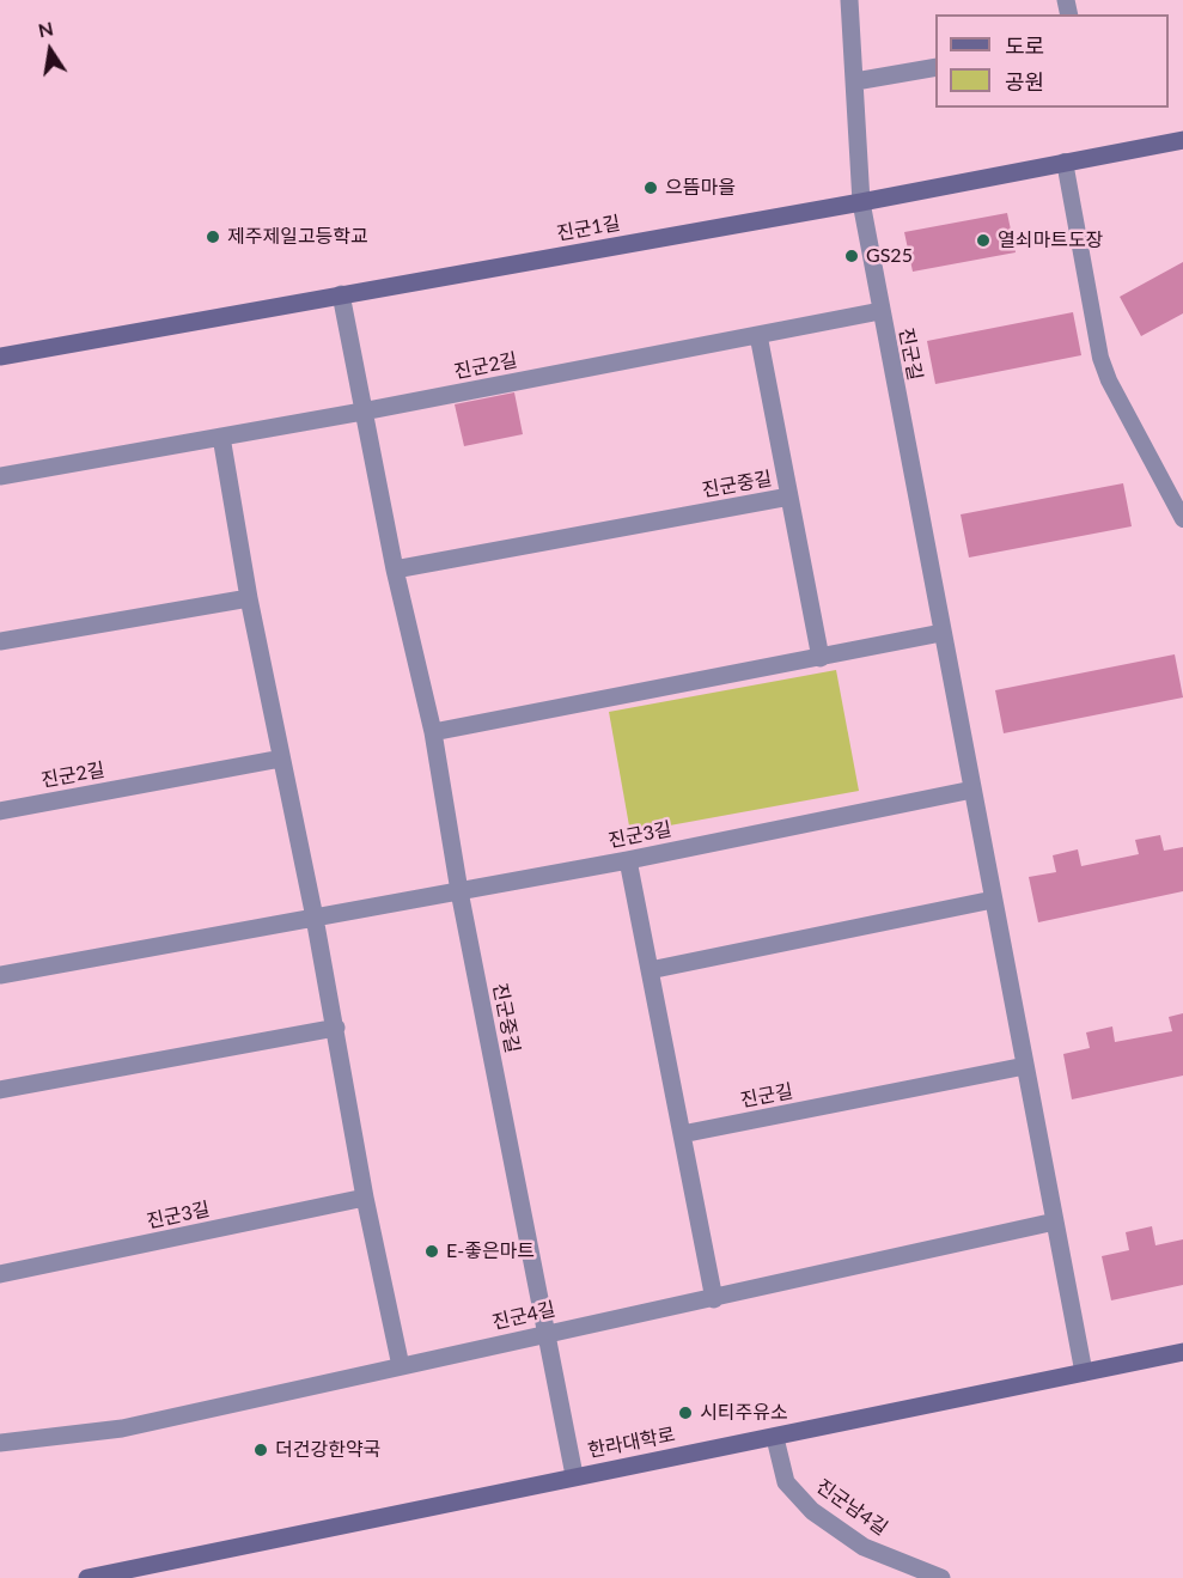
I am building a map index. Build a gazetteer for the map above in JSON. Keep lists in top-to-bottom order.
{
  "streets": {
    "street": [
      "진군1길",
      "진군길",
      "진군2길",
      "진군중길",
      "진군3길",
      "진군4길",
      "한라대학로",
      "진군남4길"
    ]
  },
  "crossings": [
    ["진군1길", "진군길"],
    ["진군1길", "진군중길"],
    ["진군길", "진군2길"],
    ["진군길", "진군3길"],
    ["진군길", "진군4길"],
    ["진군길", "한라대학로"],
    ["진군2길", "진군중길"],
    ["진군중길", "진군3길"],
    ["진군중길", "진군4길"],
    ["진군중길", "한라대학로"],
    ["한라대학로", "진군남4길"]
  ],
  "places": [
    "으뜸마을",
    "제주제일고등학교",
    "열쇠마트도장",
    "GS25",
    "E-좋은마트",
    "시티주유소",
    "더건강한약국"
  ],
  "legend": ["도로", "공원"],
  "north": "top"
}
